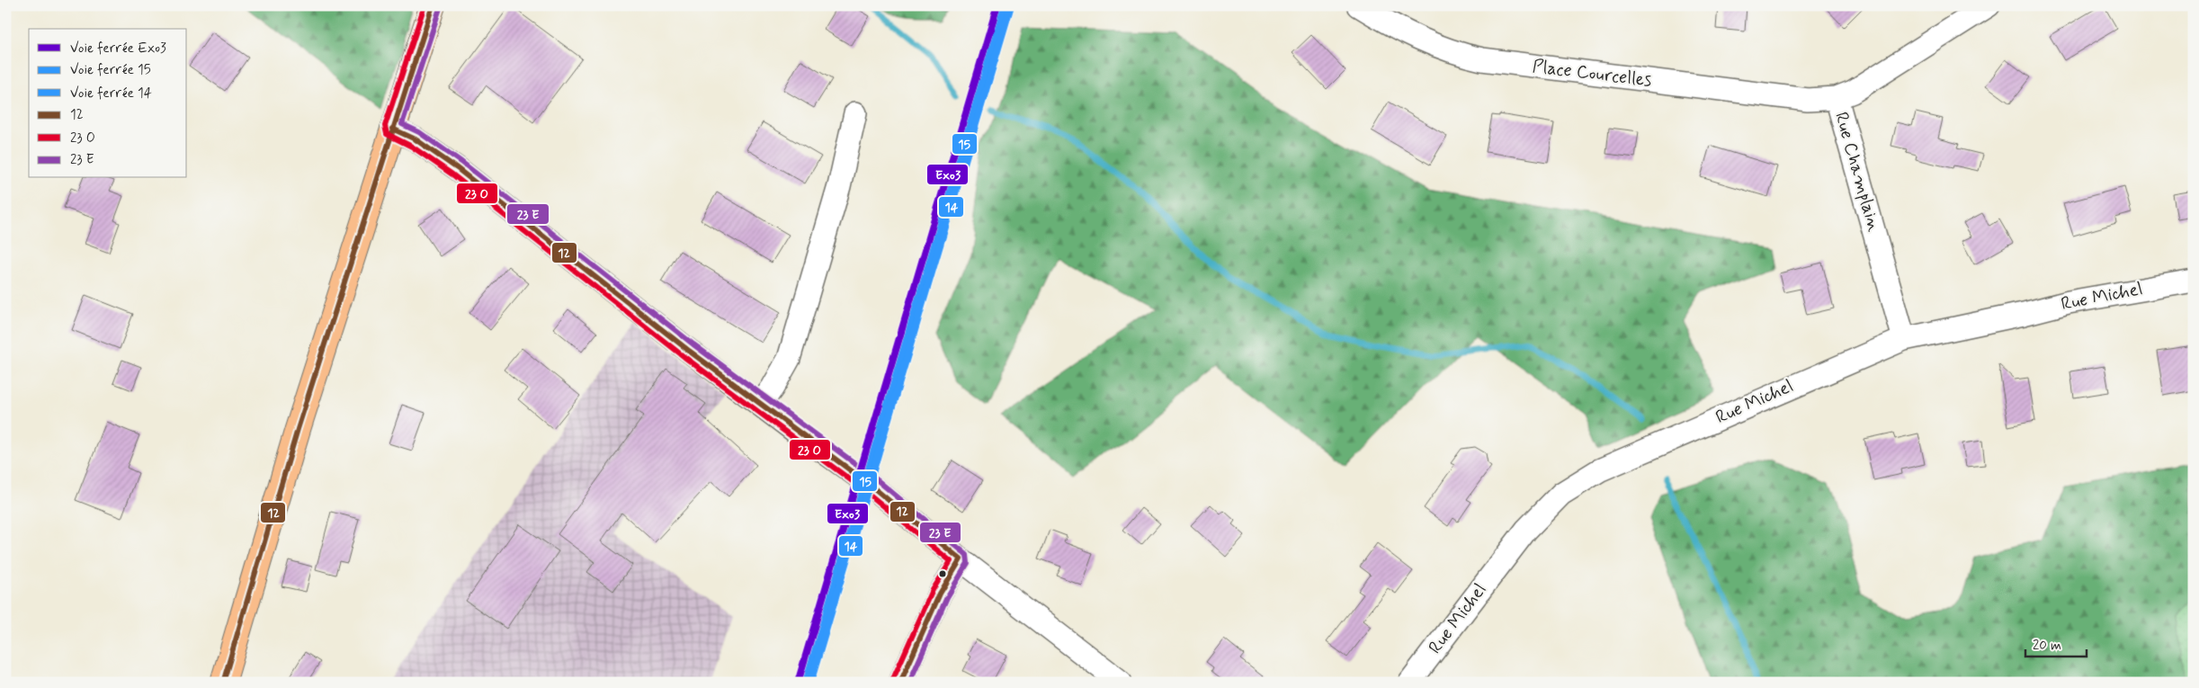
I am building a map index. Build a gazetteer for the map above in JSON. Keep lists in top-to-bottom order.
{
  "streets": {
    "street": ["Place Courcelles", "Rue Champlain", "Rue Michel"]
  },
  "crossings": [
    ["Place Courcelles", "Rue Champlain"],
    ["Rue Champlain", "Rue Michel"]
  ],
  "lines": [
    "rail line Exo3",
    "rail line 14",
    "transit line 12",
    "rail line 15"
  ],
  "legend": [
    "Voie ferrée Exo3",
    "Voie ferrée 15",
    "Voie ferrée 14",
    "12",
    "23 O",
    "23 E"
  ],
  "scale_bar": "20 m"
}
